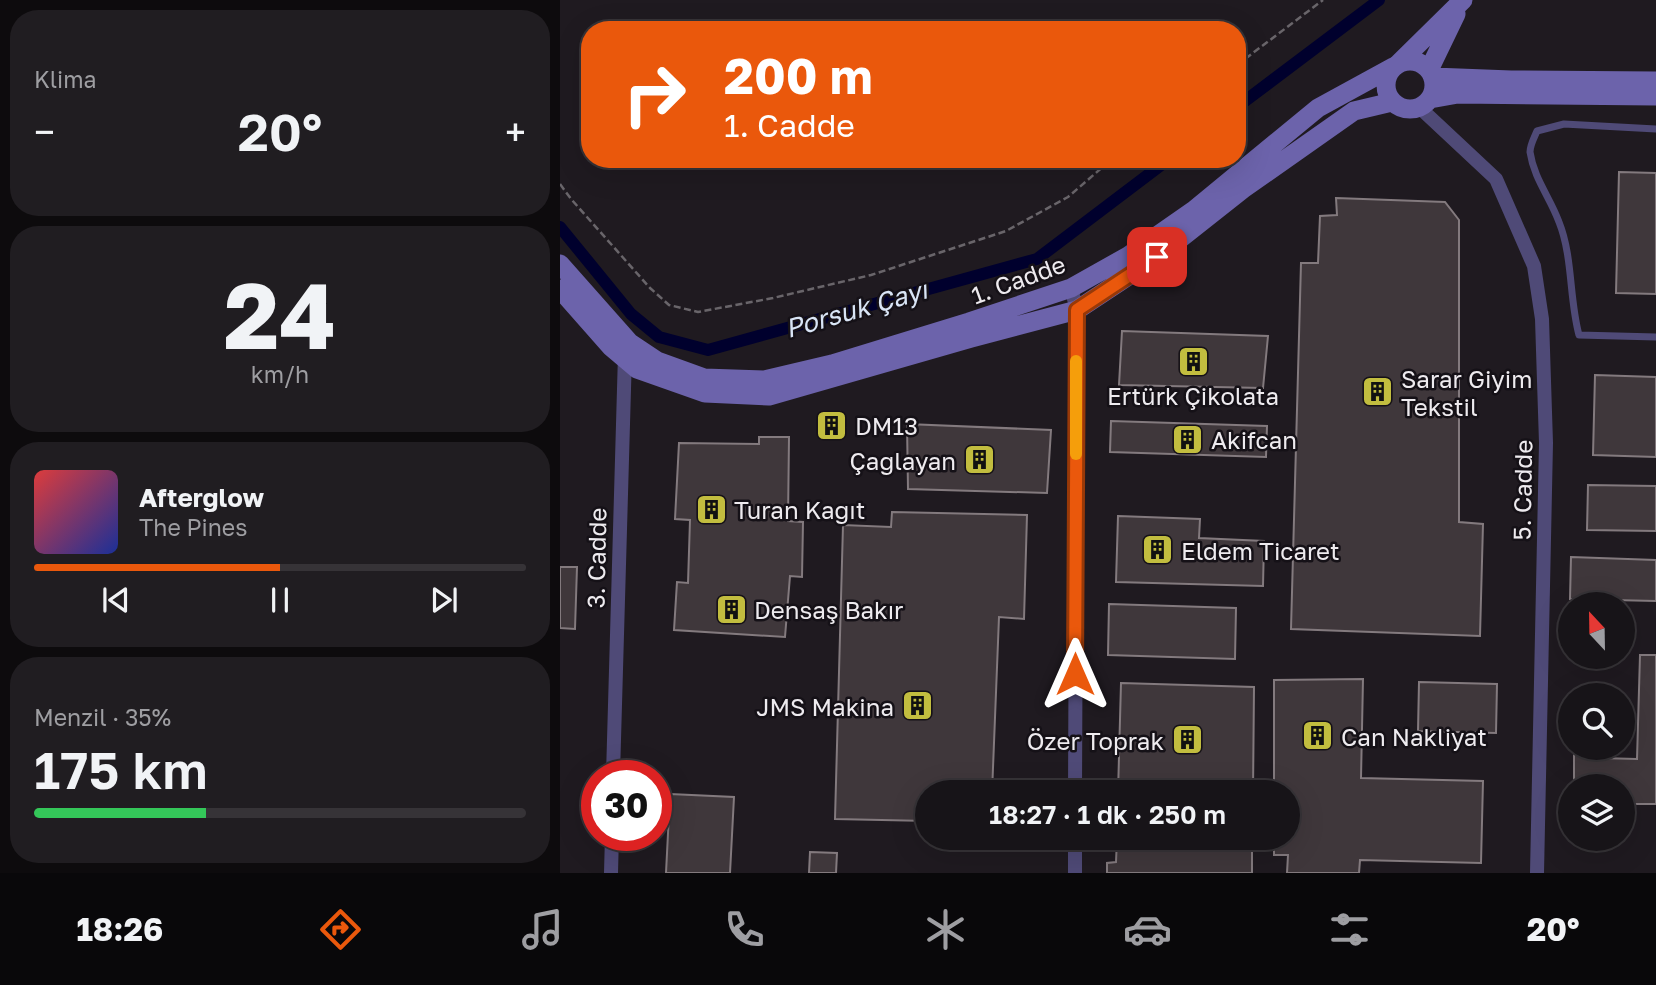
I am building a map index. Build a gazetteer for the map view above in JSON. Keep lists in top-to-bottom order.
{
  "streets": {
    "street": ["1. Cadde", "5. Cadde", "3. Cadde"]
  },
  "crossings": [
    ["1. Cadde", "5. Cadde"],
    ["1. Cadde", "3. Cadde"]
  ],
  "water": ["Porsuk Çayı"],
  "places": {
    "building": [
      "Ertürk Çikolata",
      "Sarar Giyim Tekstil",
      "DM13",
      "Akifcan",
      "Çağlayan",
      "Turan Kağıt",
      "Eldem Ticaret",
      "Densaş Bakır",
      "JMS Makina",
      "Can Nakliyat",
      "Özer Toprak"
    ]
  },
  "north": "top",
  "page": {
    "tile": [
      "Klima",
      ["24", "km/h"],
      ["Menzil · 35%", "175 km"]
    ],
    "turn": ["200 m", "1. Cadde"],
    "heat": ["−", "20°", "+"],
    "song": ["Afterglow", "The Pines"],
    "limit": "30",
    "trip": "18:27 · 1 dk · 250 m",
    "tabs": ["18:26", "20°"]
  }
}
